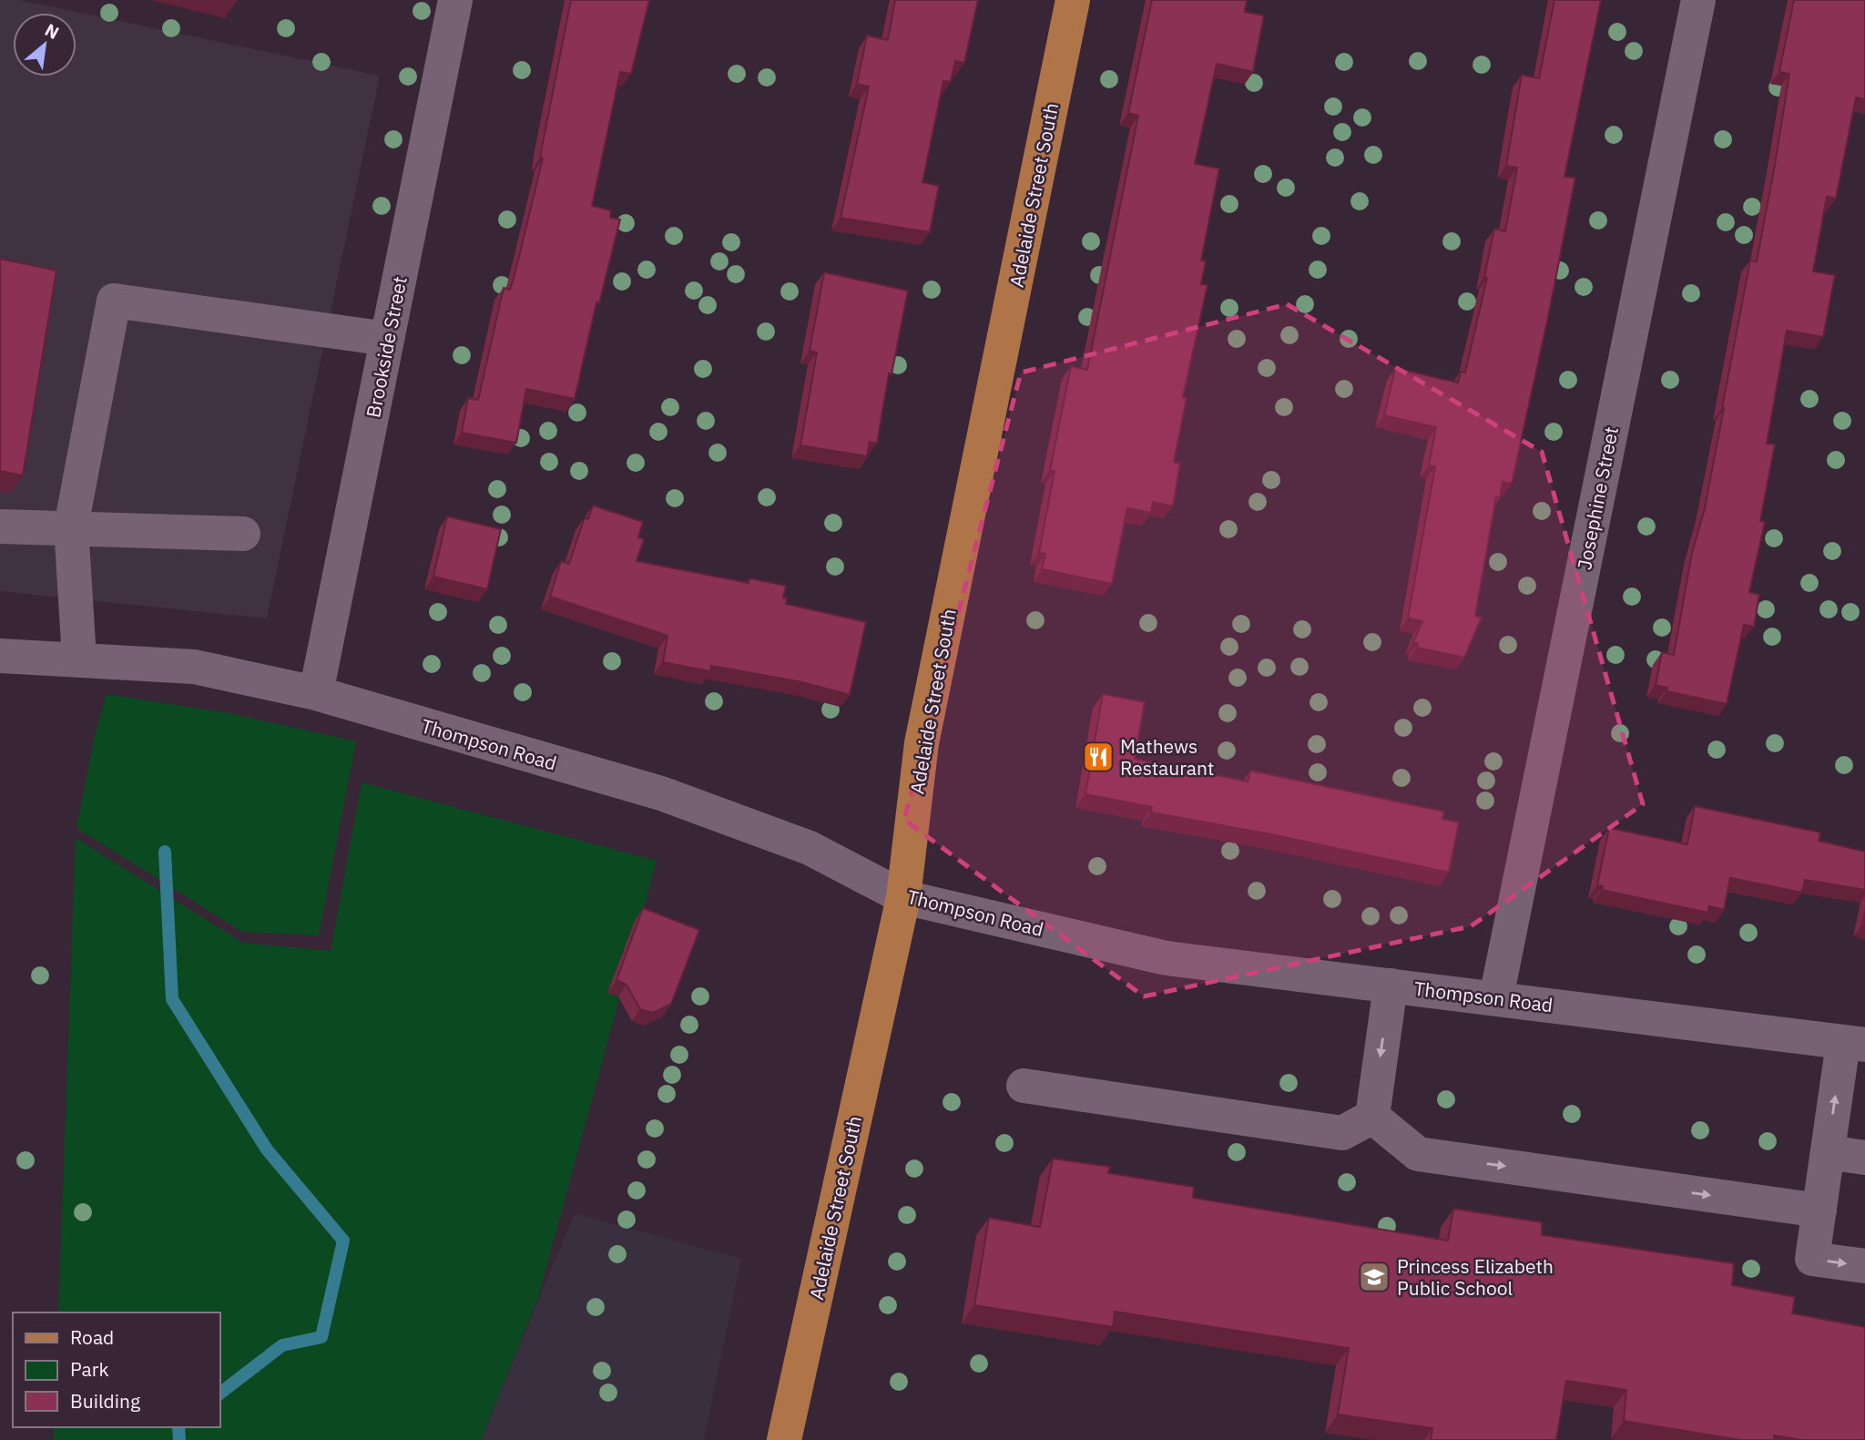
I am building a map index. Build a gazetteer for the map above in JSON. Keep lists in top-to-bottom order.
{
  "streets": {
    "main road": ["Adelaide Street South"],
    "street": ["Brookside Street", "Josephine Street", "Thompson Road"]
  },
  "crossings": [
    ["Adelaide Street South", "Thompson Road"],
    ["Brookside Street", "Thompson Road"],
    ["Josephine Street", "Thompson Road"]
  ],
  "places": {
    "restaurant": ["Mathews Restaurant"],
    "school or university": ["Princess Elizabeth Public School"]
  },
  "legend": ["Road", "Park", "Building"],
  "north": "top right"
}
